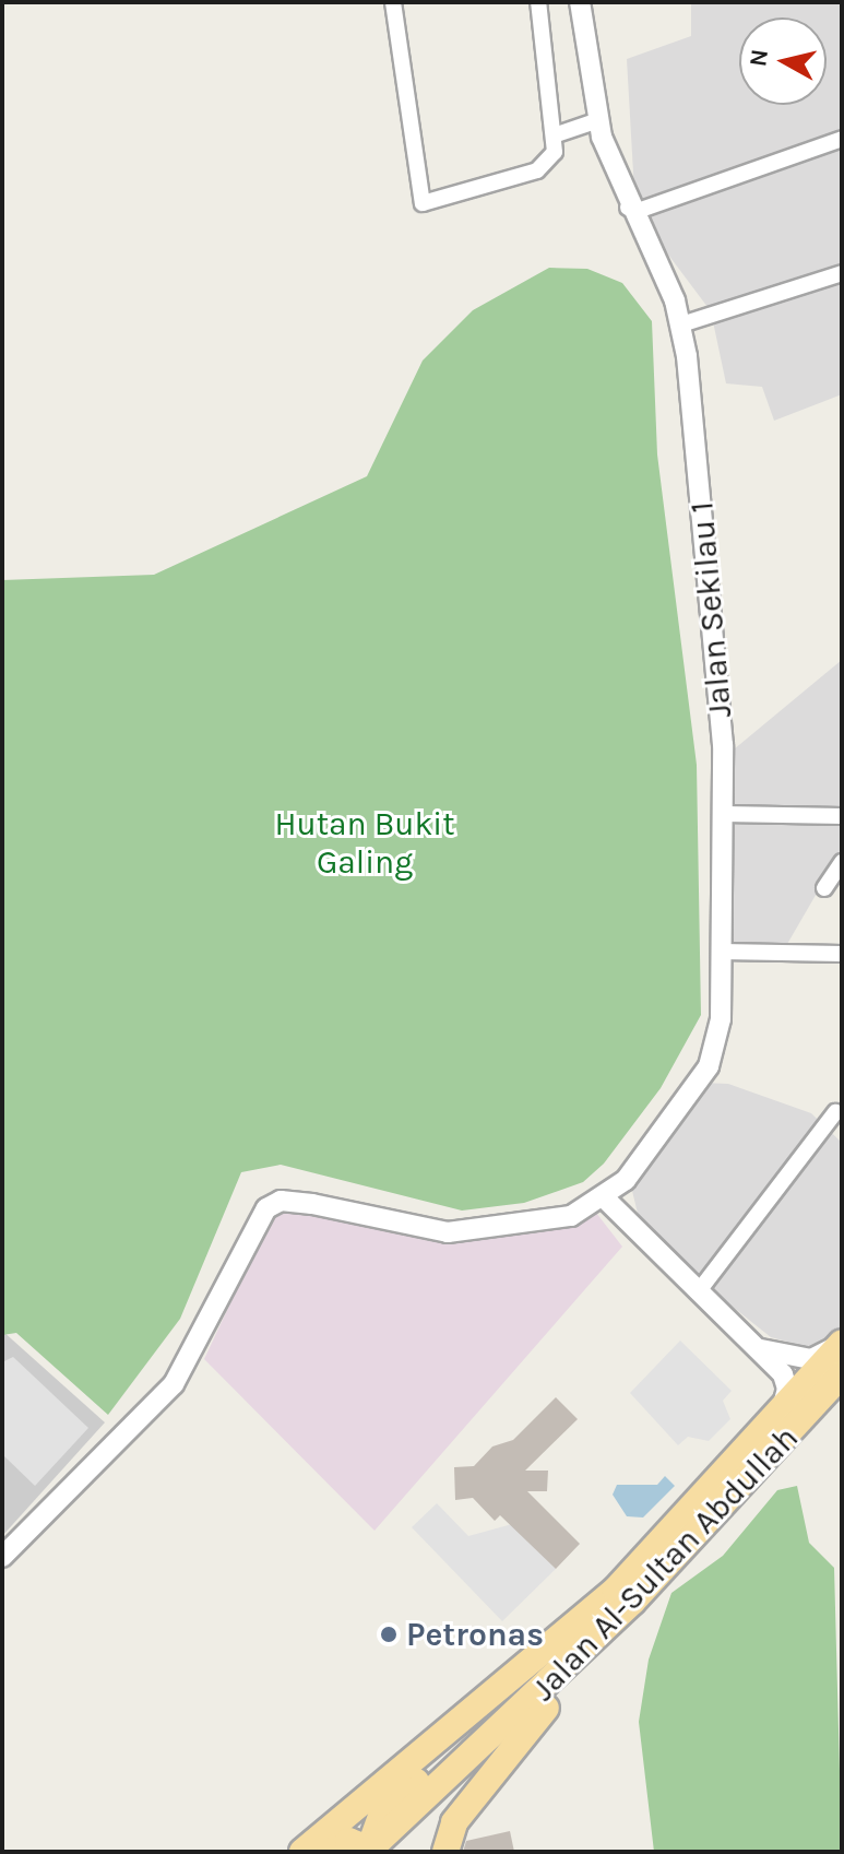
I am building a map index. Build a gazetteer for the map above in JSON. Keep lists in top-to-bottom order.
{
  "streets": {
    "main road": ["Jalan Al-Sultan Abdullah"],
    "street": ["Jalan Sekilau 1"]
  },
  "parks": ["Hutan Bukit Galing"],
  "places": ["Petronas"],
  "north": "left"
}
